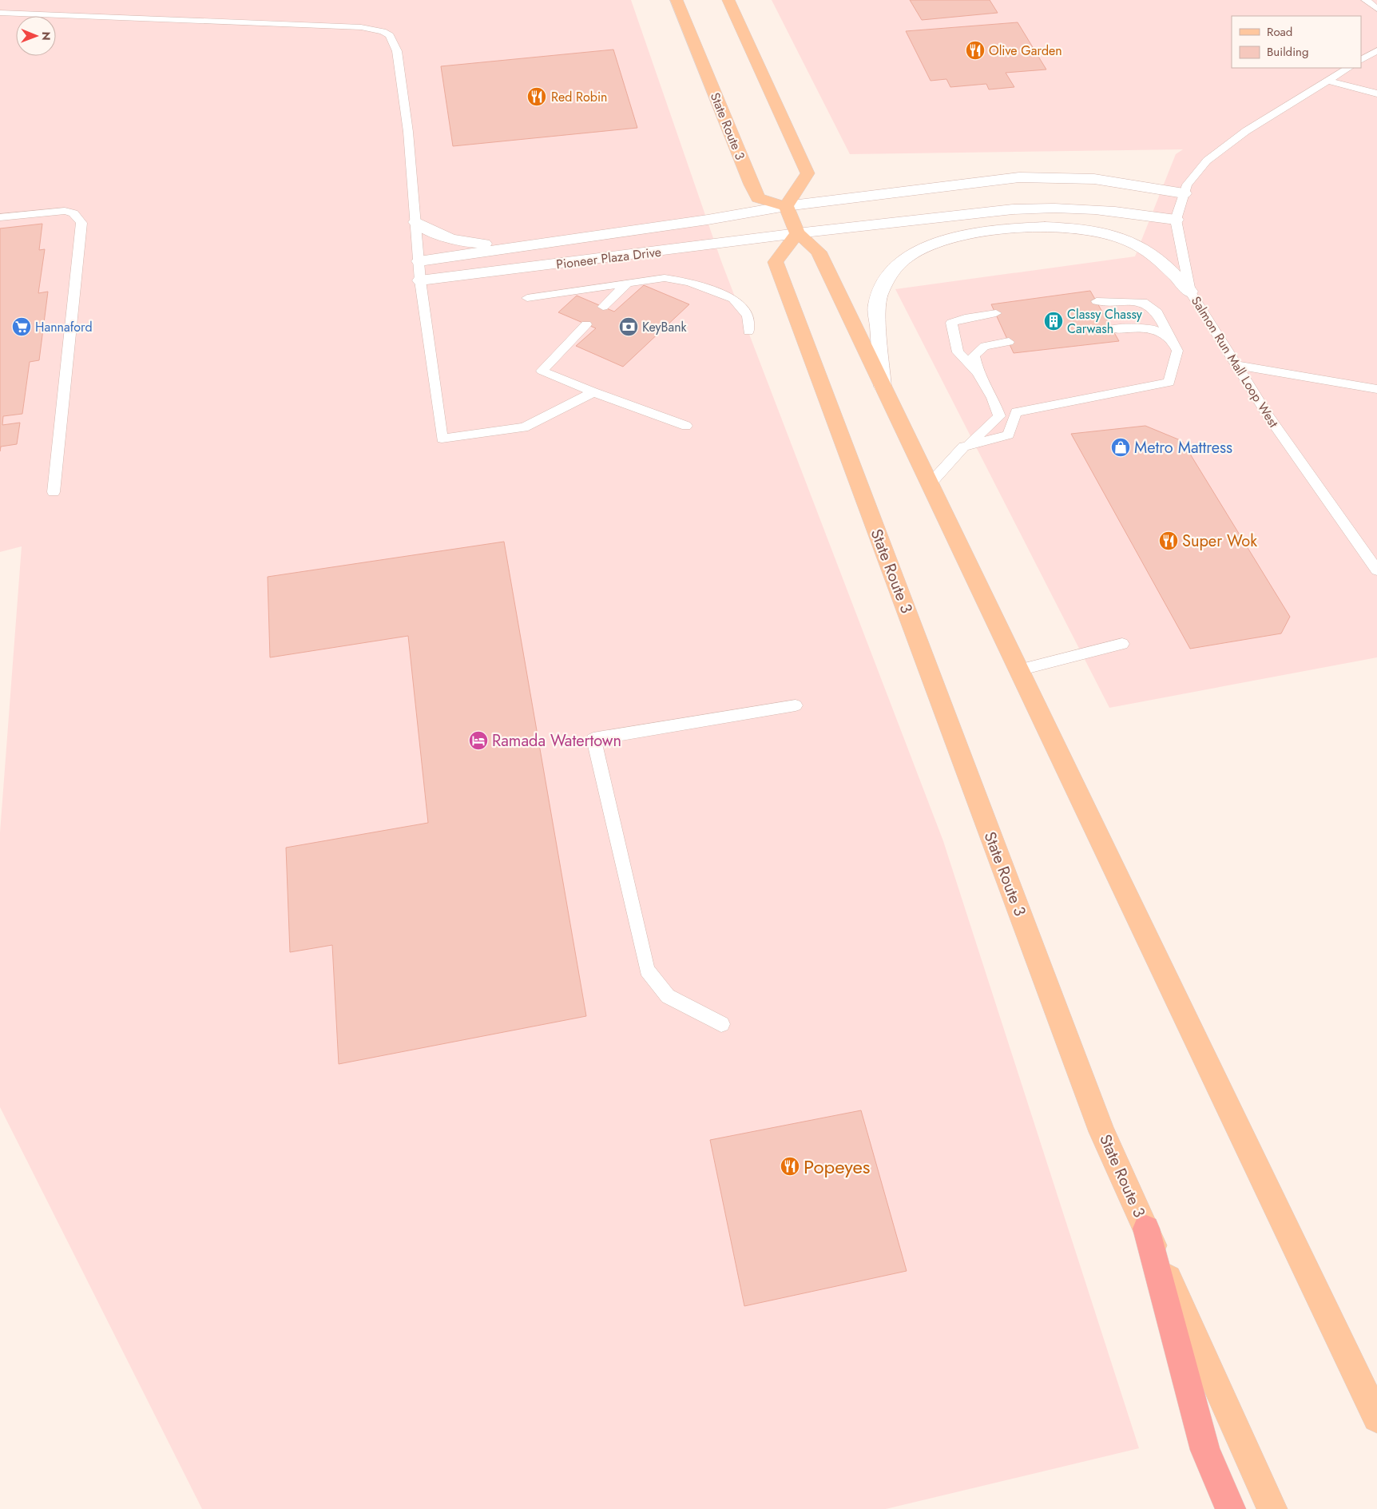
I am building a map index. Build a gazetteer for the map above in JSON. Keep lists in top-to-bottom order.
{
  "streets": {
    "main road": ["State Route 3"],
    "street": ["Pioneer Plaza Drive"],
    "lane": ["Salmon Run Mall Loop West"]
  },
  "crossings": [
    ["State Route 3", "Pioneer Plaza Drive"],
    ["Pioneer Plaza Drive", "Salmon Run Mall Loop West"]
  ],
  "places": {
    "restaurant": [
      "Olive Garden",
      "Red Robin",
      "Super Wok",
      "Popeyes"
    ],
    "building": ["Classy Chassy Carwash"],
    "supermarket": ["Hannaford"],
    "bank": ["KeyBank"],
    "shop": ["Metro Mattress"],
    "hotel": ["Ramada Watertown"]
  },
  "legend": ["Road", "Building"],
  "north": "right"
}
